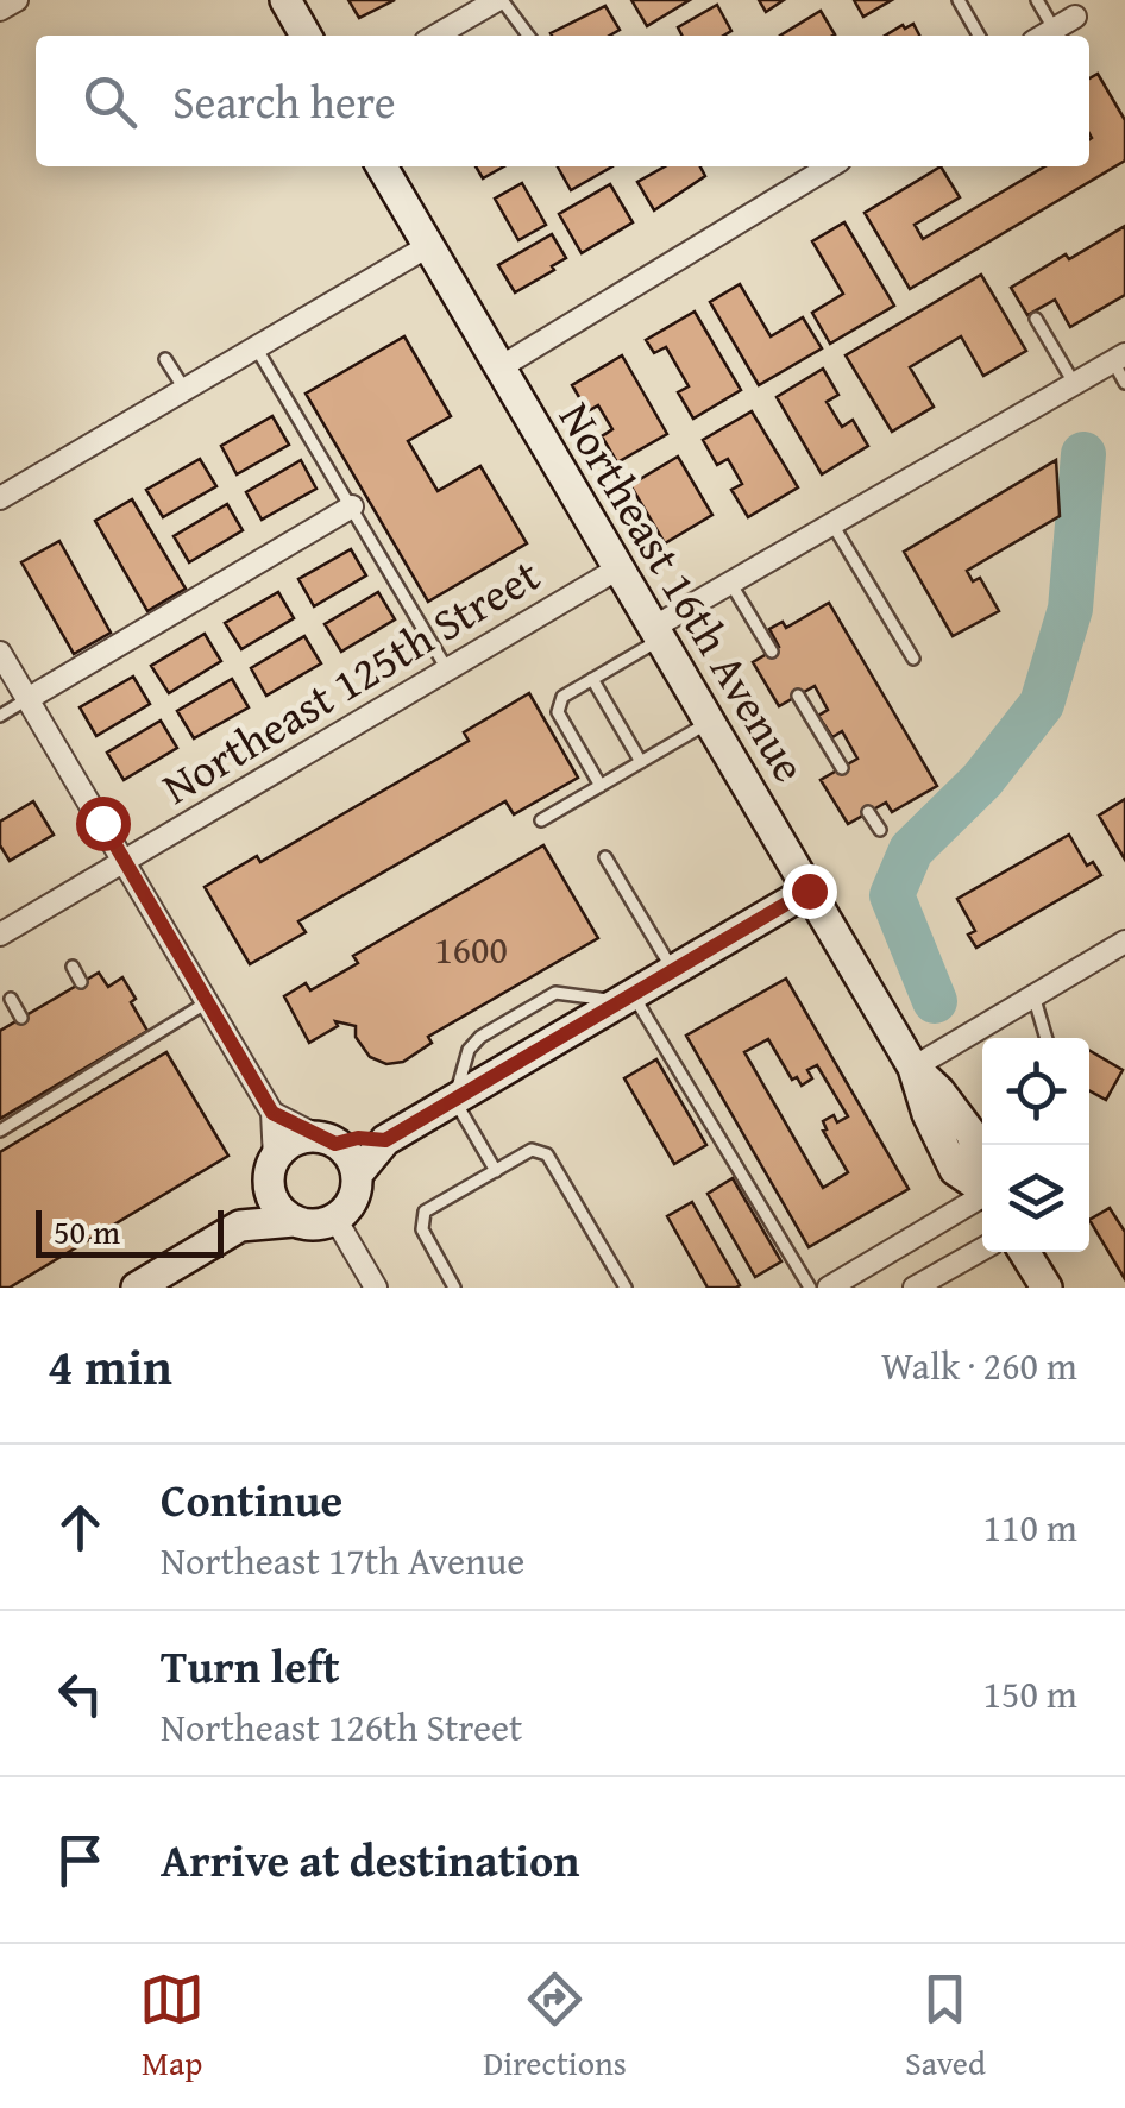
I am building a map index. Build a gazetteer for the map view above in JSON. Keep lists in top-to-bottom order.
{
  "streets": {
    "street": ["Northeast 16th Avenue", "Northeast 125th Street"]
  },
  "crossings": [
    ["Northeast 16th Avenue", "Northeast 125th Street"]
  ],
  "house_numbers": ["1600"],
  "scale_bar": "50 m",
  "page": {
    "search": "Search here",
    "scale": "50 m",
    "heading": ["4 min", "Walk · 260 m"],
    "list": [
      ["Continue", "Northeast 17th Avenue", "110 m"],
      ["Turn left", "Northeast 126th Street", "150 m"],
      "Arrive at destination"
    ],
    "nav": ["Map", "Directions", "Saved"]
  }
}
